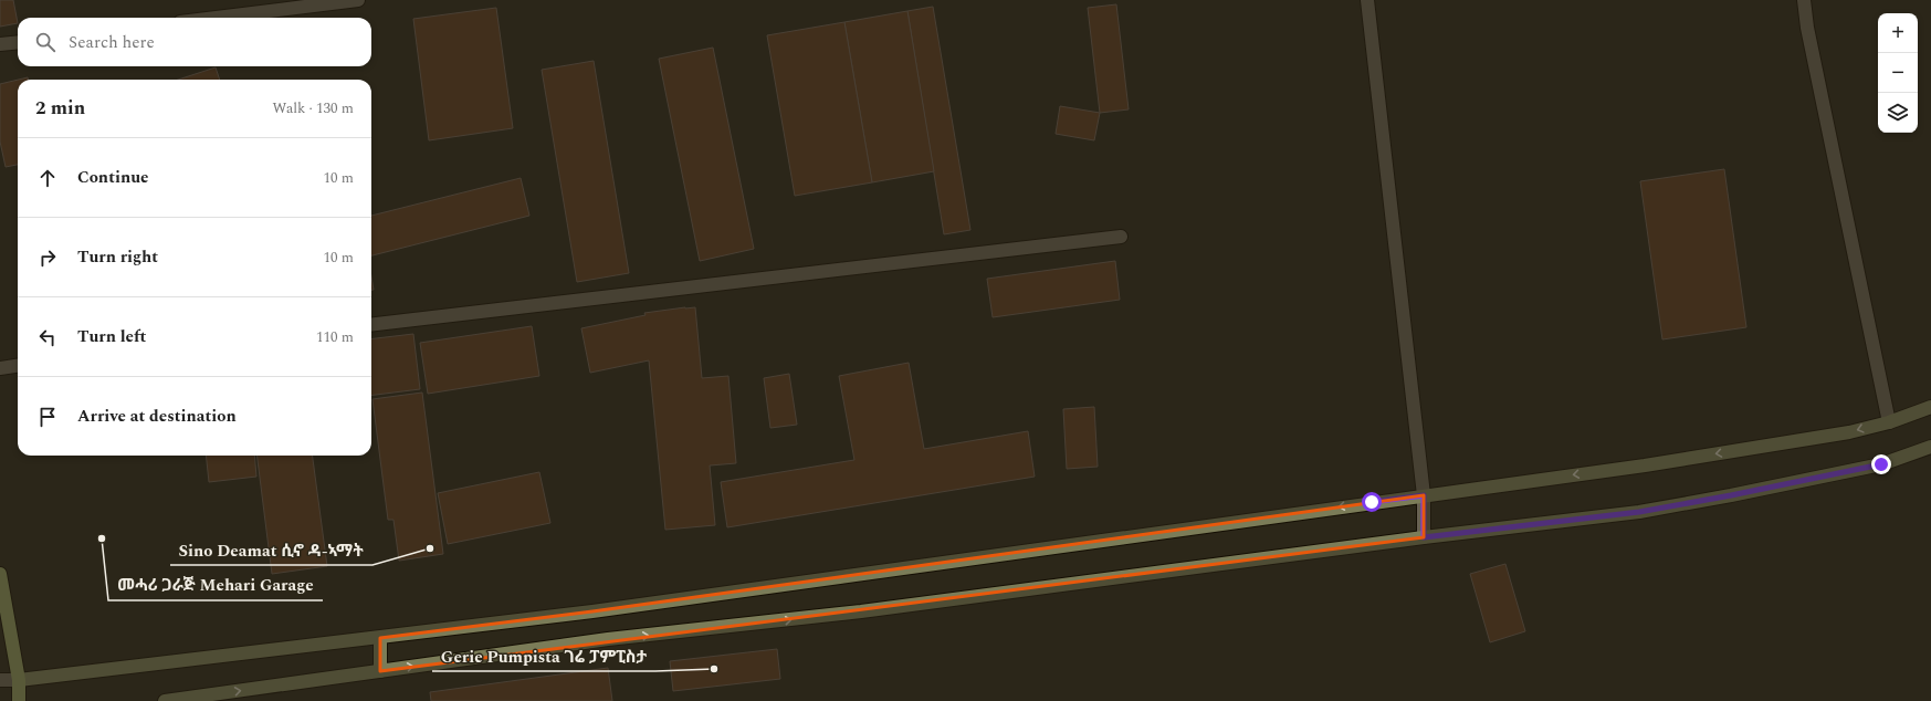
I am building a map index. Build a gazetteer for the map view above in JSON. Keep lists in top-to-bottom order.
{
  "places": ["መሓሪ ጋራጅ Mehari Garage", "Sino Deamat ሲኖ ዳ-ኣማት", "Gerie Pumpista ገሬ ፓምፒስታ"],
  "page": {
    "map_buttons": ["+", "−"],
    "search": "Search here",
    "heading": ["2 min", "Walk · 130 m"],
    "list": [
      ["Continue", "10 m"],
      ["Turn right", "10 m"],
      ["Turn left", "110 m"],
      "Arrive at destination"
    ]
  }
}
